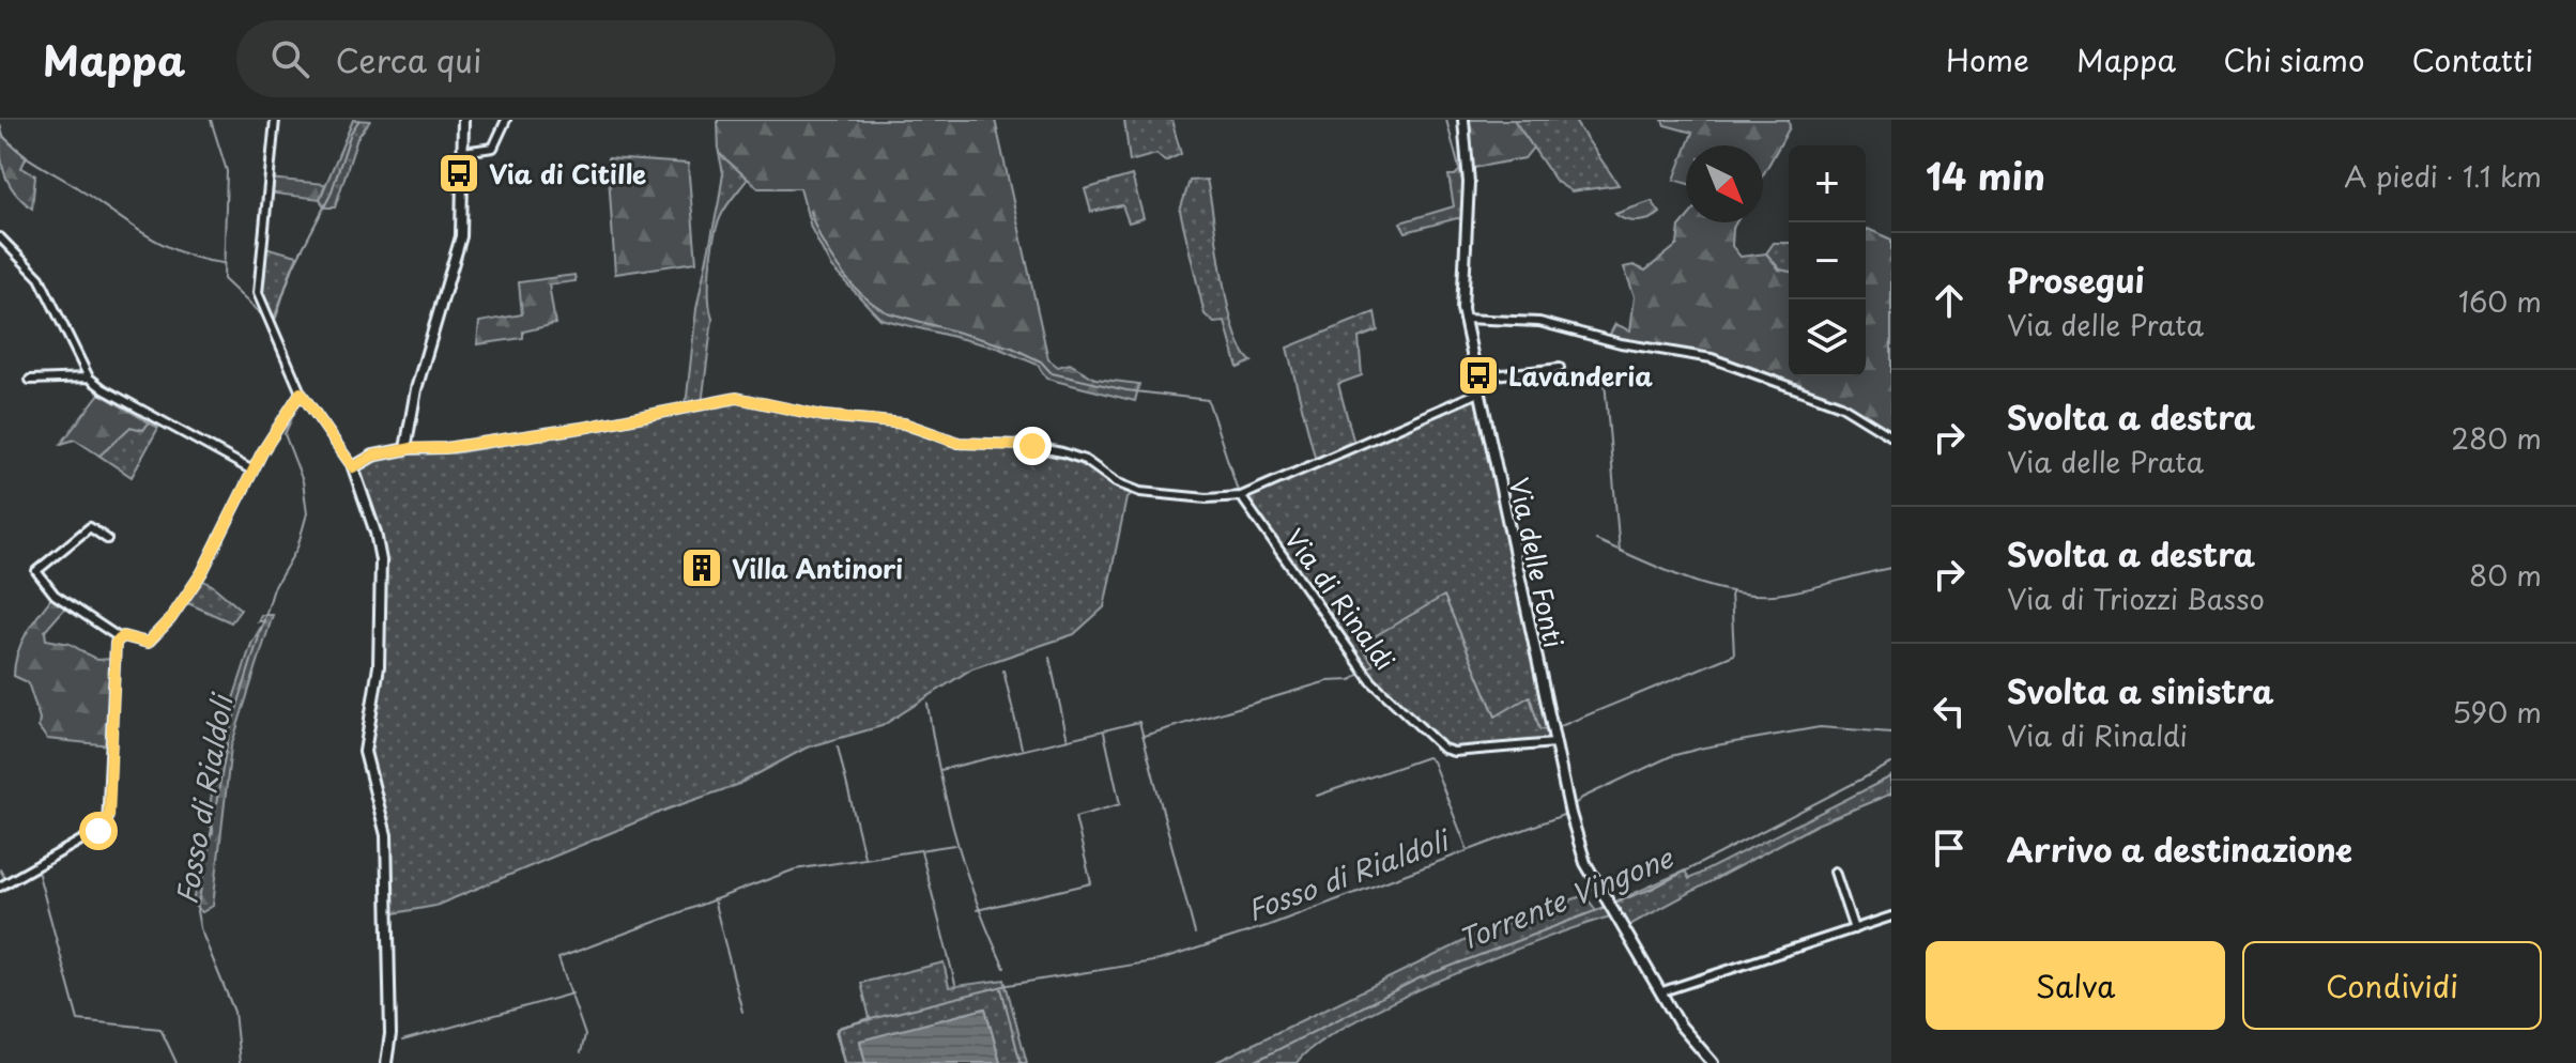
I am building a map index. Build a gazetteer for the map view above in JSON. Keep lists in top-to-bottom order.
{
  "streets": {
    "street": ["Via delle Fonti", "Via di Rinaldi"]
  },
  "crossings": [
    ["Via delle Fonti", "Via di Rinaldi"]
  ],
  "water": ["Fosso di Rialdoli", "Torrente Vingone"],
  "places": {
    "bus stop": ["Via di Citille", "Lavanderia"],
    "building": ["Villa Antinori"]
  },
  "north": "bottom right",
  "page": {
    "header": "Mappa",
    "search": "Cerca qui",
    "nav": [
      "Home",
      "Mappa",
      "Chi siamo",
      "Contatti"
    ],
    "heading": ["14 min", "A piedi · 1.1 km"],
    "map_buttons": ["+", "−"],
    "list": [
      ["Prosegui", "Via delle Prata", "160 m"],
      ["Svolta a destra", "Via delle Prata", "280 m"],
      ["Svolta a destra", "Via di Triozzi Basso", "80 m"],
      ["Svolta a sinistra", "Via di Rinaldi", "590 m"],
      "Arrivo a destinazione"
    ],
    "buttons": ["Salva", "Condividi"]
  }
}
